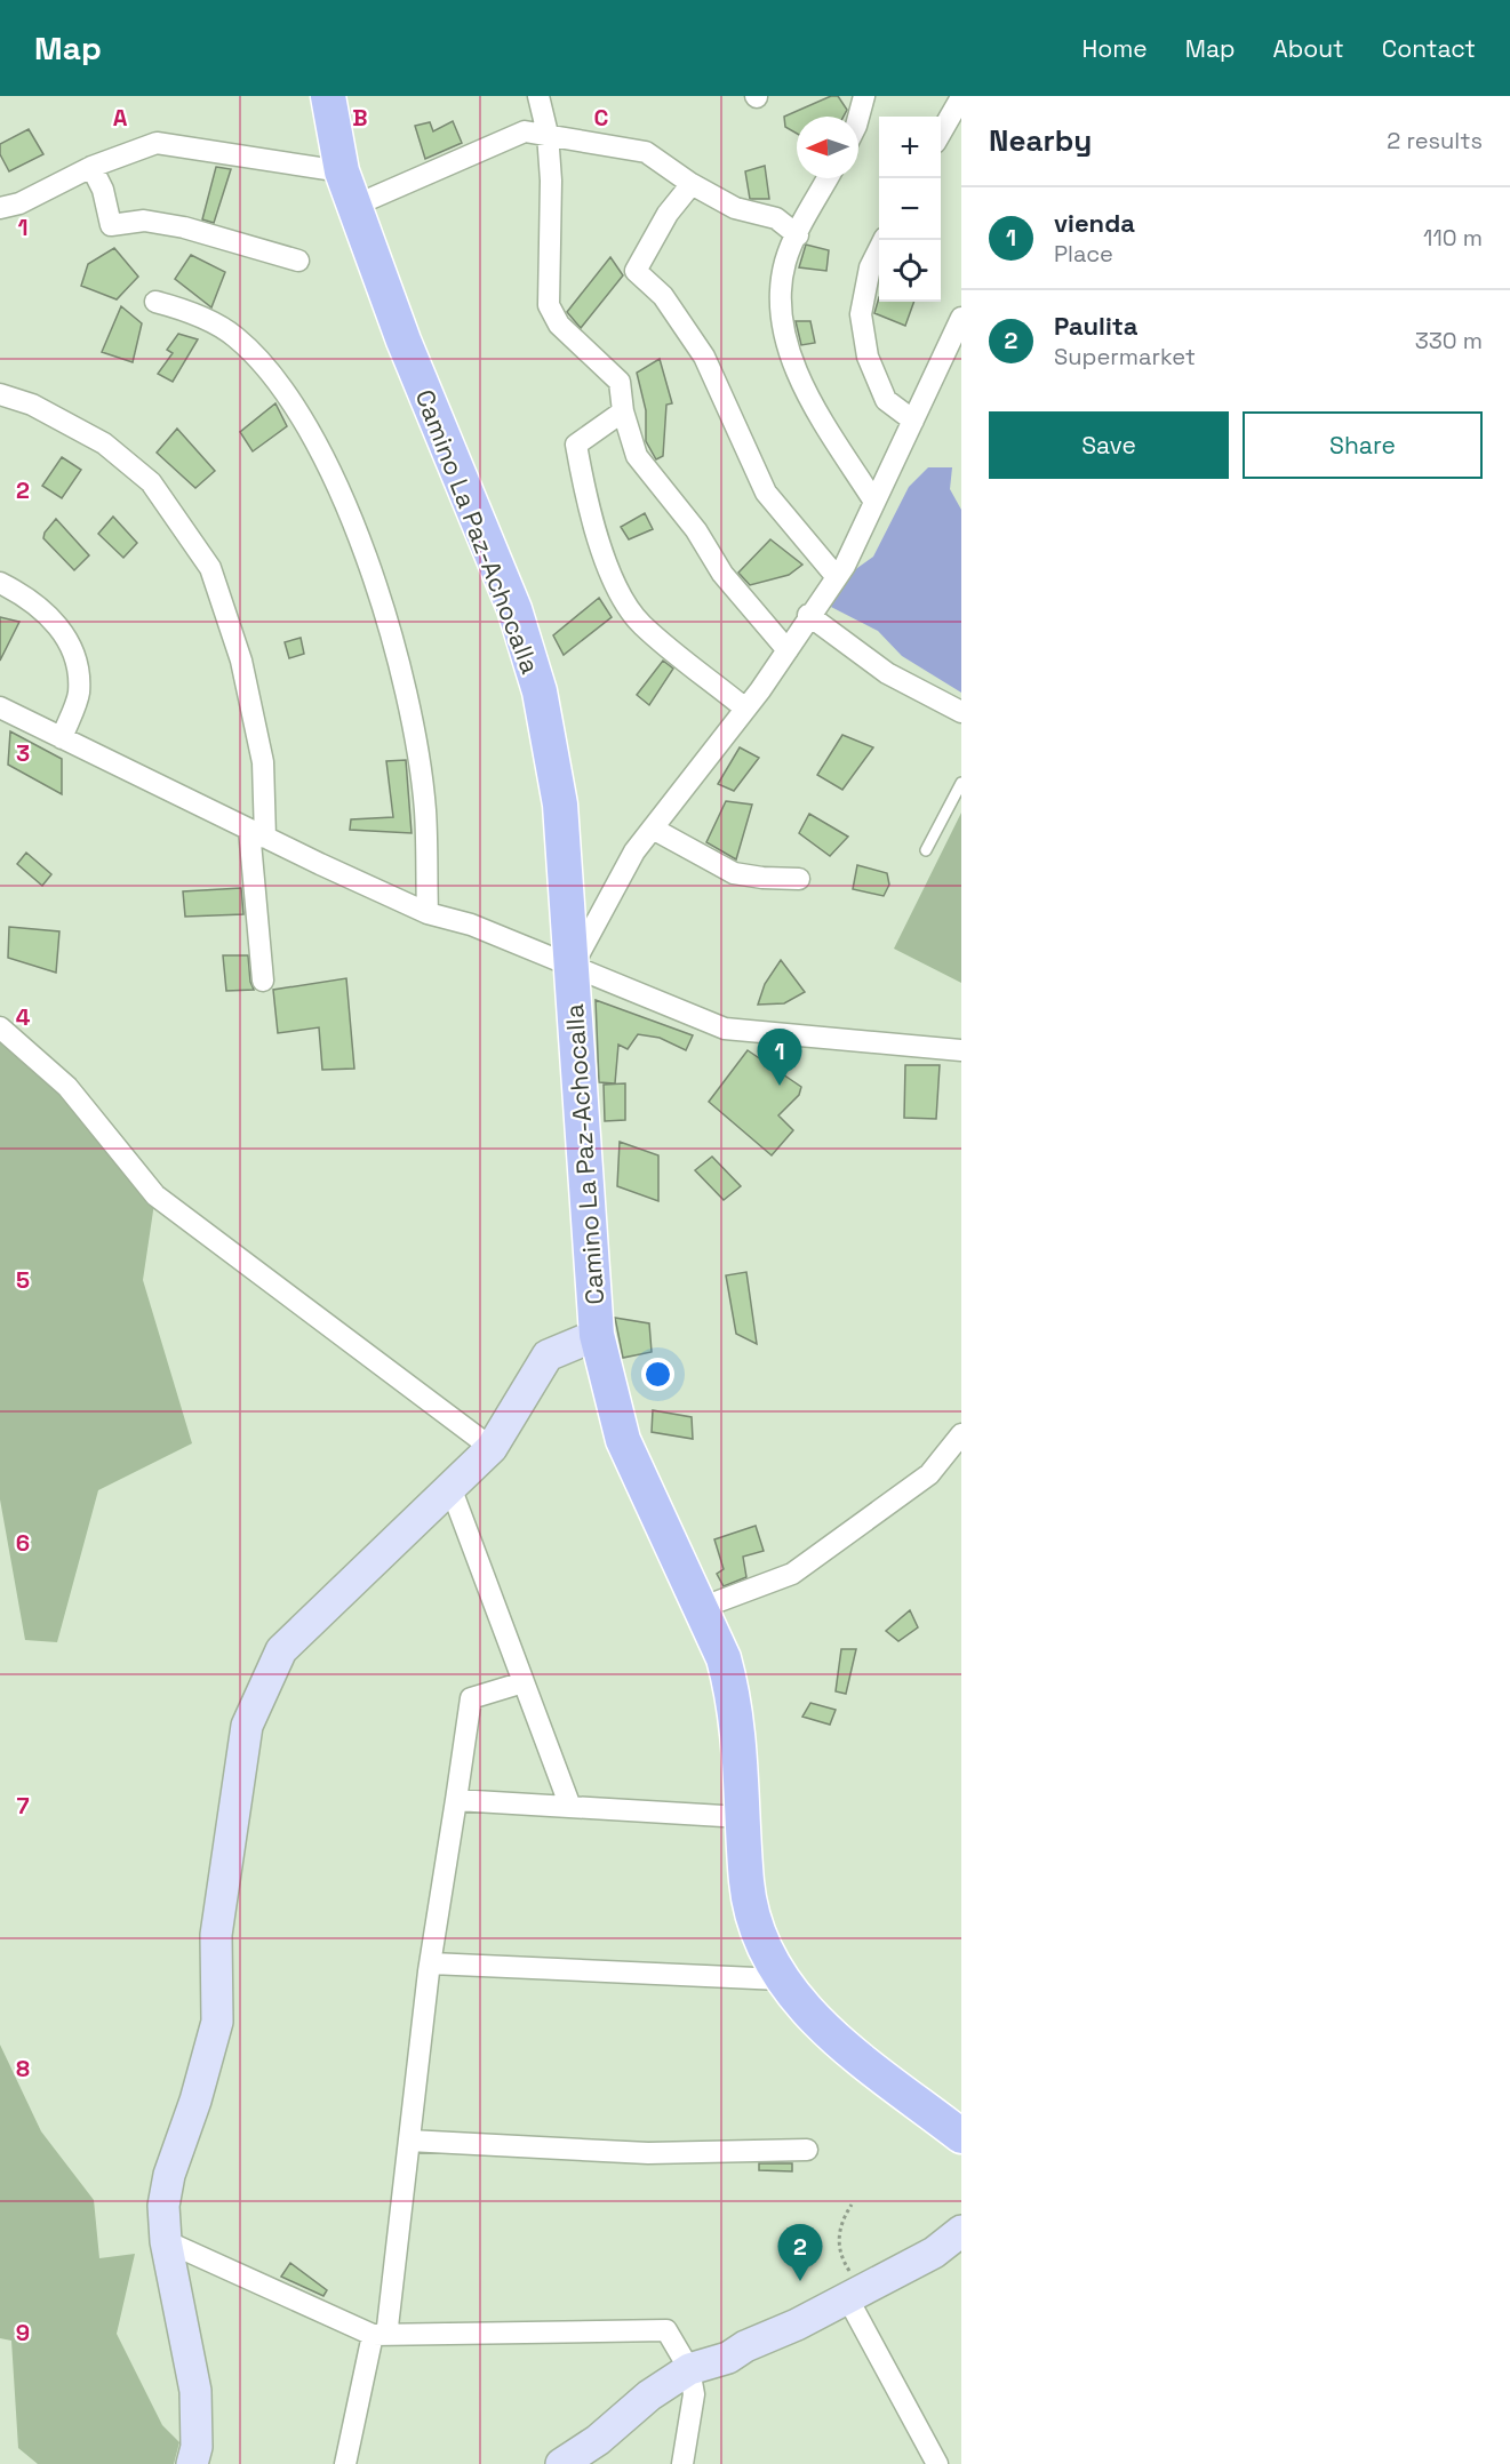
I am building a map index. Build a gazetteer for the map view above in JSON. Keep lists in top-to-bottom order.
{
  "streets": {
    "main road": ["Camino La Paz-Achocalla"]
  },
  "north": "left",
  "page": {
    "header": "Map",
    "nav": [
      "Home",
      "Map",
      "About",
      "Contact"
    ],
    "heading": ["Nearby", "2 results"],
    "map_buttons": ["+", "−"],
    "list": [
      {
        "mark": "1",
        "name": "vienda",
        "note": "Place",
        "value": "110 m"
      },
      {
        "mark": "2",
        "name": "Paulita",
        "note": "Supermarket",
        "value": "330 m"
      }
    ],
    "buttons": ["Save", "Share"],
    "pins": ["1", "2"]
  },
  "grid": {
    "columns": ["A", "B", "C"],
    "rows": [
      "1",
      "2",
      "3",
      "4",
      "5",
      "6",
      "7",
      "8",
      "9"
    ]
  }
}
